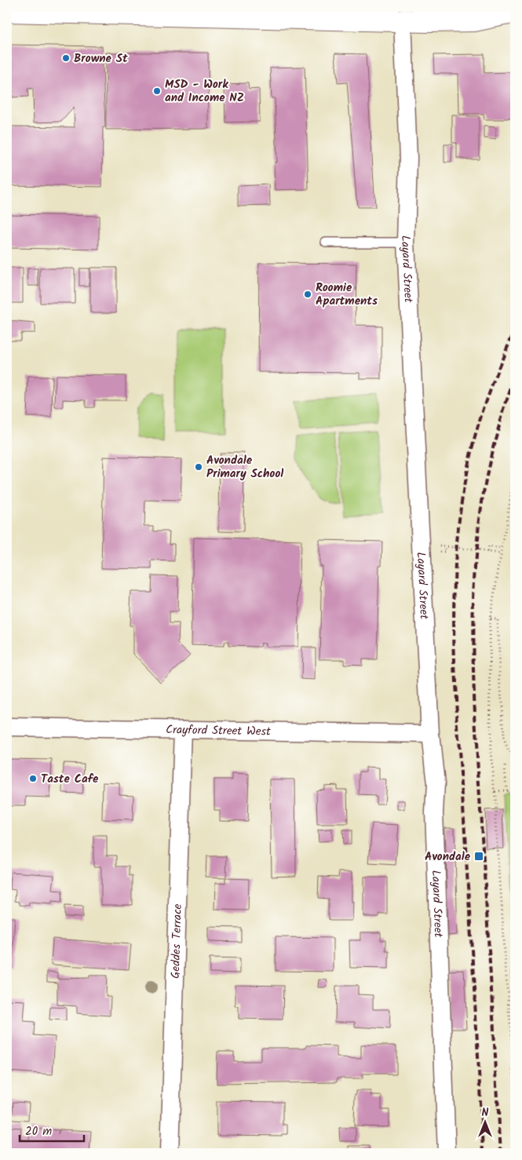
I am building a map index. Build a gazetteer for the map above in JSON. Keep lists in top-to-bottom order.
{
  "streets": {
    "street": ["Layard Street", "Crayford Street West", "Geddes Terrace"]
  },
  "crossings": [
    ["Layard Street", "Crayford Street West"],
    ["Crayford Street West", "Geddes Terrace"]
  ],
  "places": {
    "other": [
      "Browne St",
      "MSD - Work and Income NZ",
      "Roomie Apartments",
      "Avondale Primary School",
      "Taste Cafe"
    ],
    "transit": ["Avondale"]
  },
  "scale_bar": "20 m",
  "north": "top"
}
